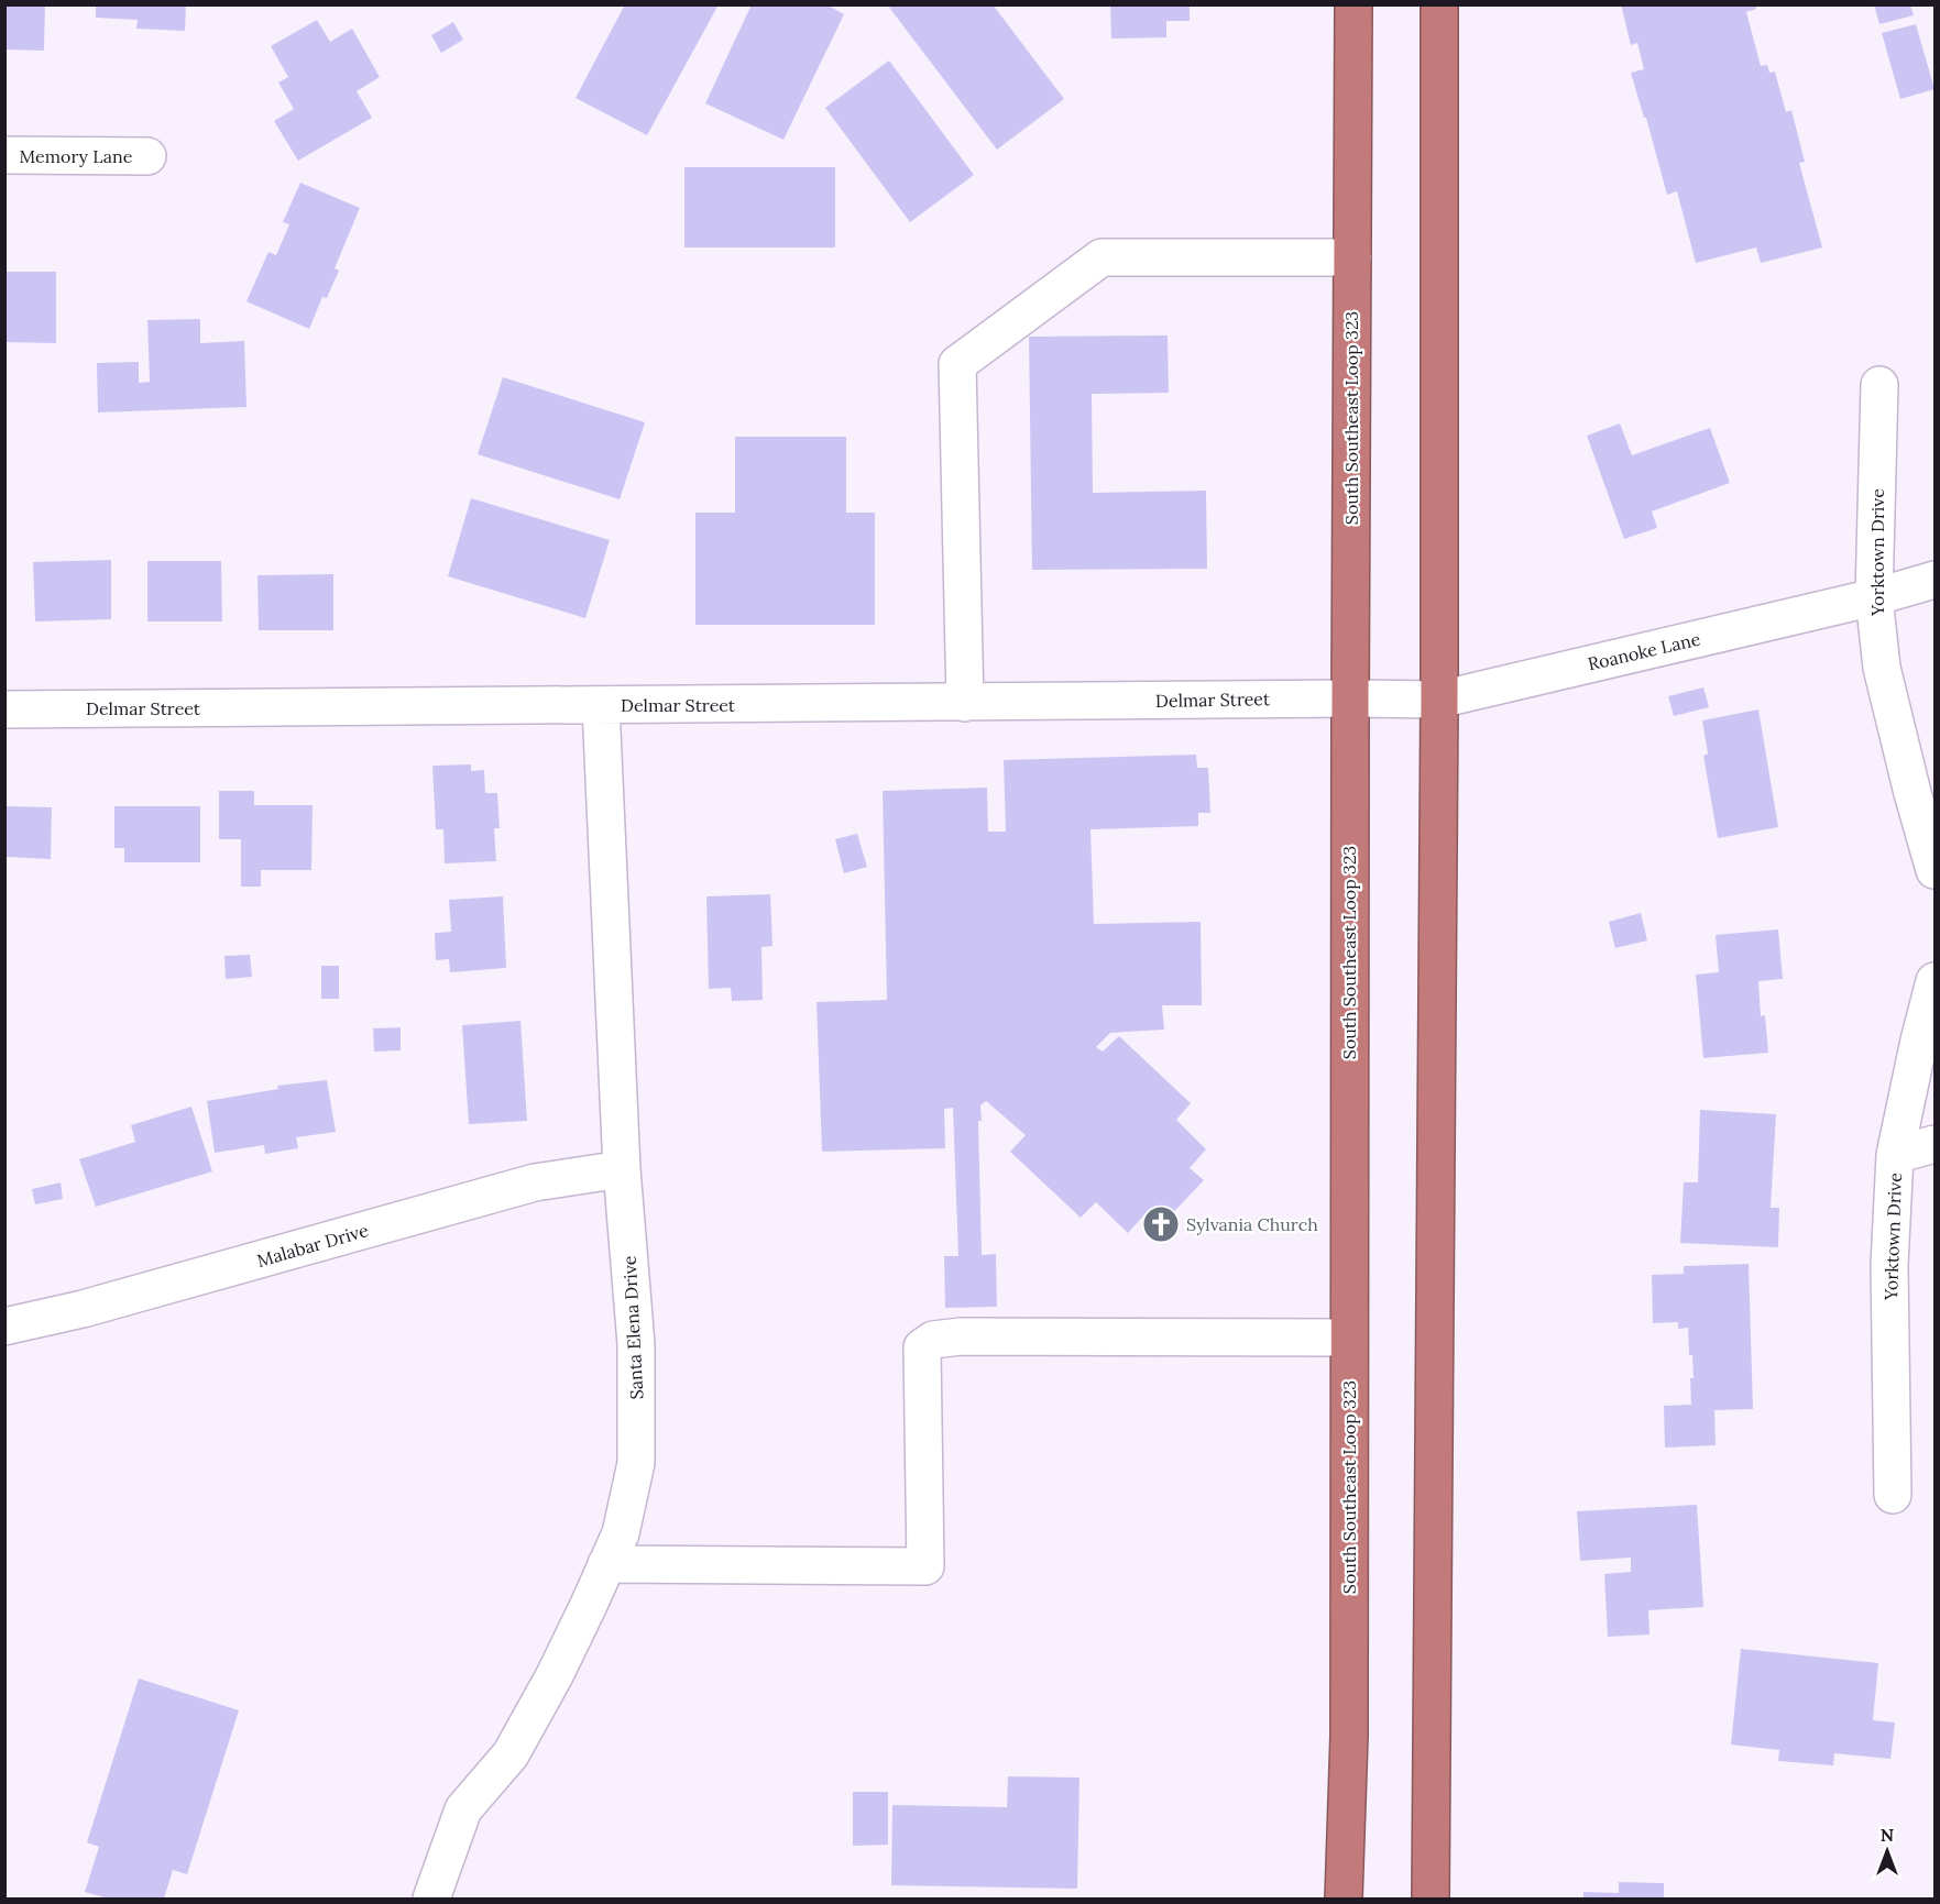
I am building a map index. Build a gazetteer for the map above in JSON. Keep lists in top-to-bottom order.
{
  "streets": {
    "highway": ["South Southeast Loop 323"],
    "street": [
      "Memory Lane",
      "Yorktown Drive",
      "Roanoke Lane",
      "Delmar Street",
      "Malabar Drive",
      "Santa Elena Drive"
    ]
  },
  "crossings": [
    ["South Southeast Loop 323", "Roanoke Lane"],
    ["South Southeast Loop 323", "Delmar Street"],
    ["Yorktown Drive", "Roanoke Lane"],
    ["Roanoke Lane", "Delmar Street"],
    ["Delmar Street", "Santa Elena Drive"],
    ["Malabar Drive", "Santa Elena Drive"]
  ],
  "places": {
    "church": ["Sylvania Church"]
  },
  "north": "top"
}
